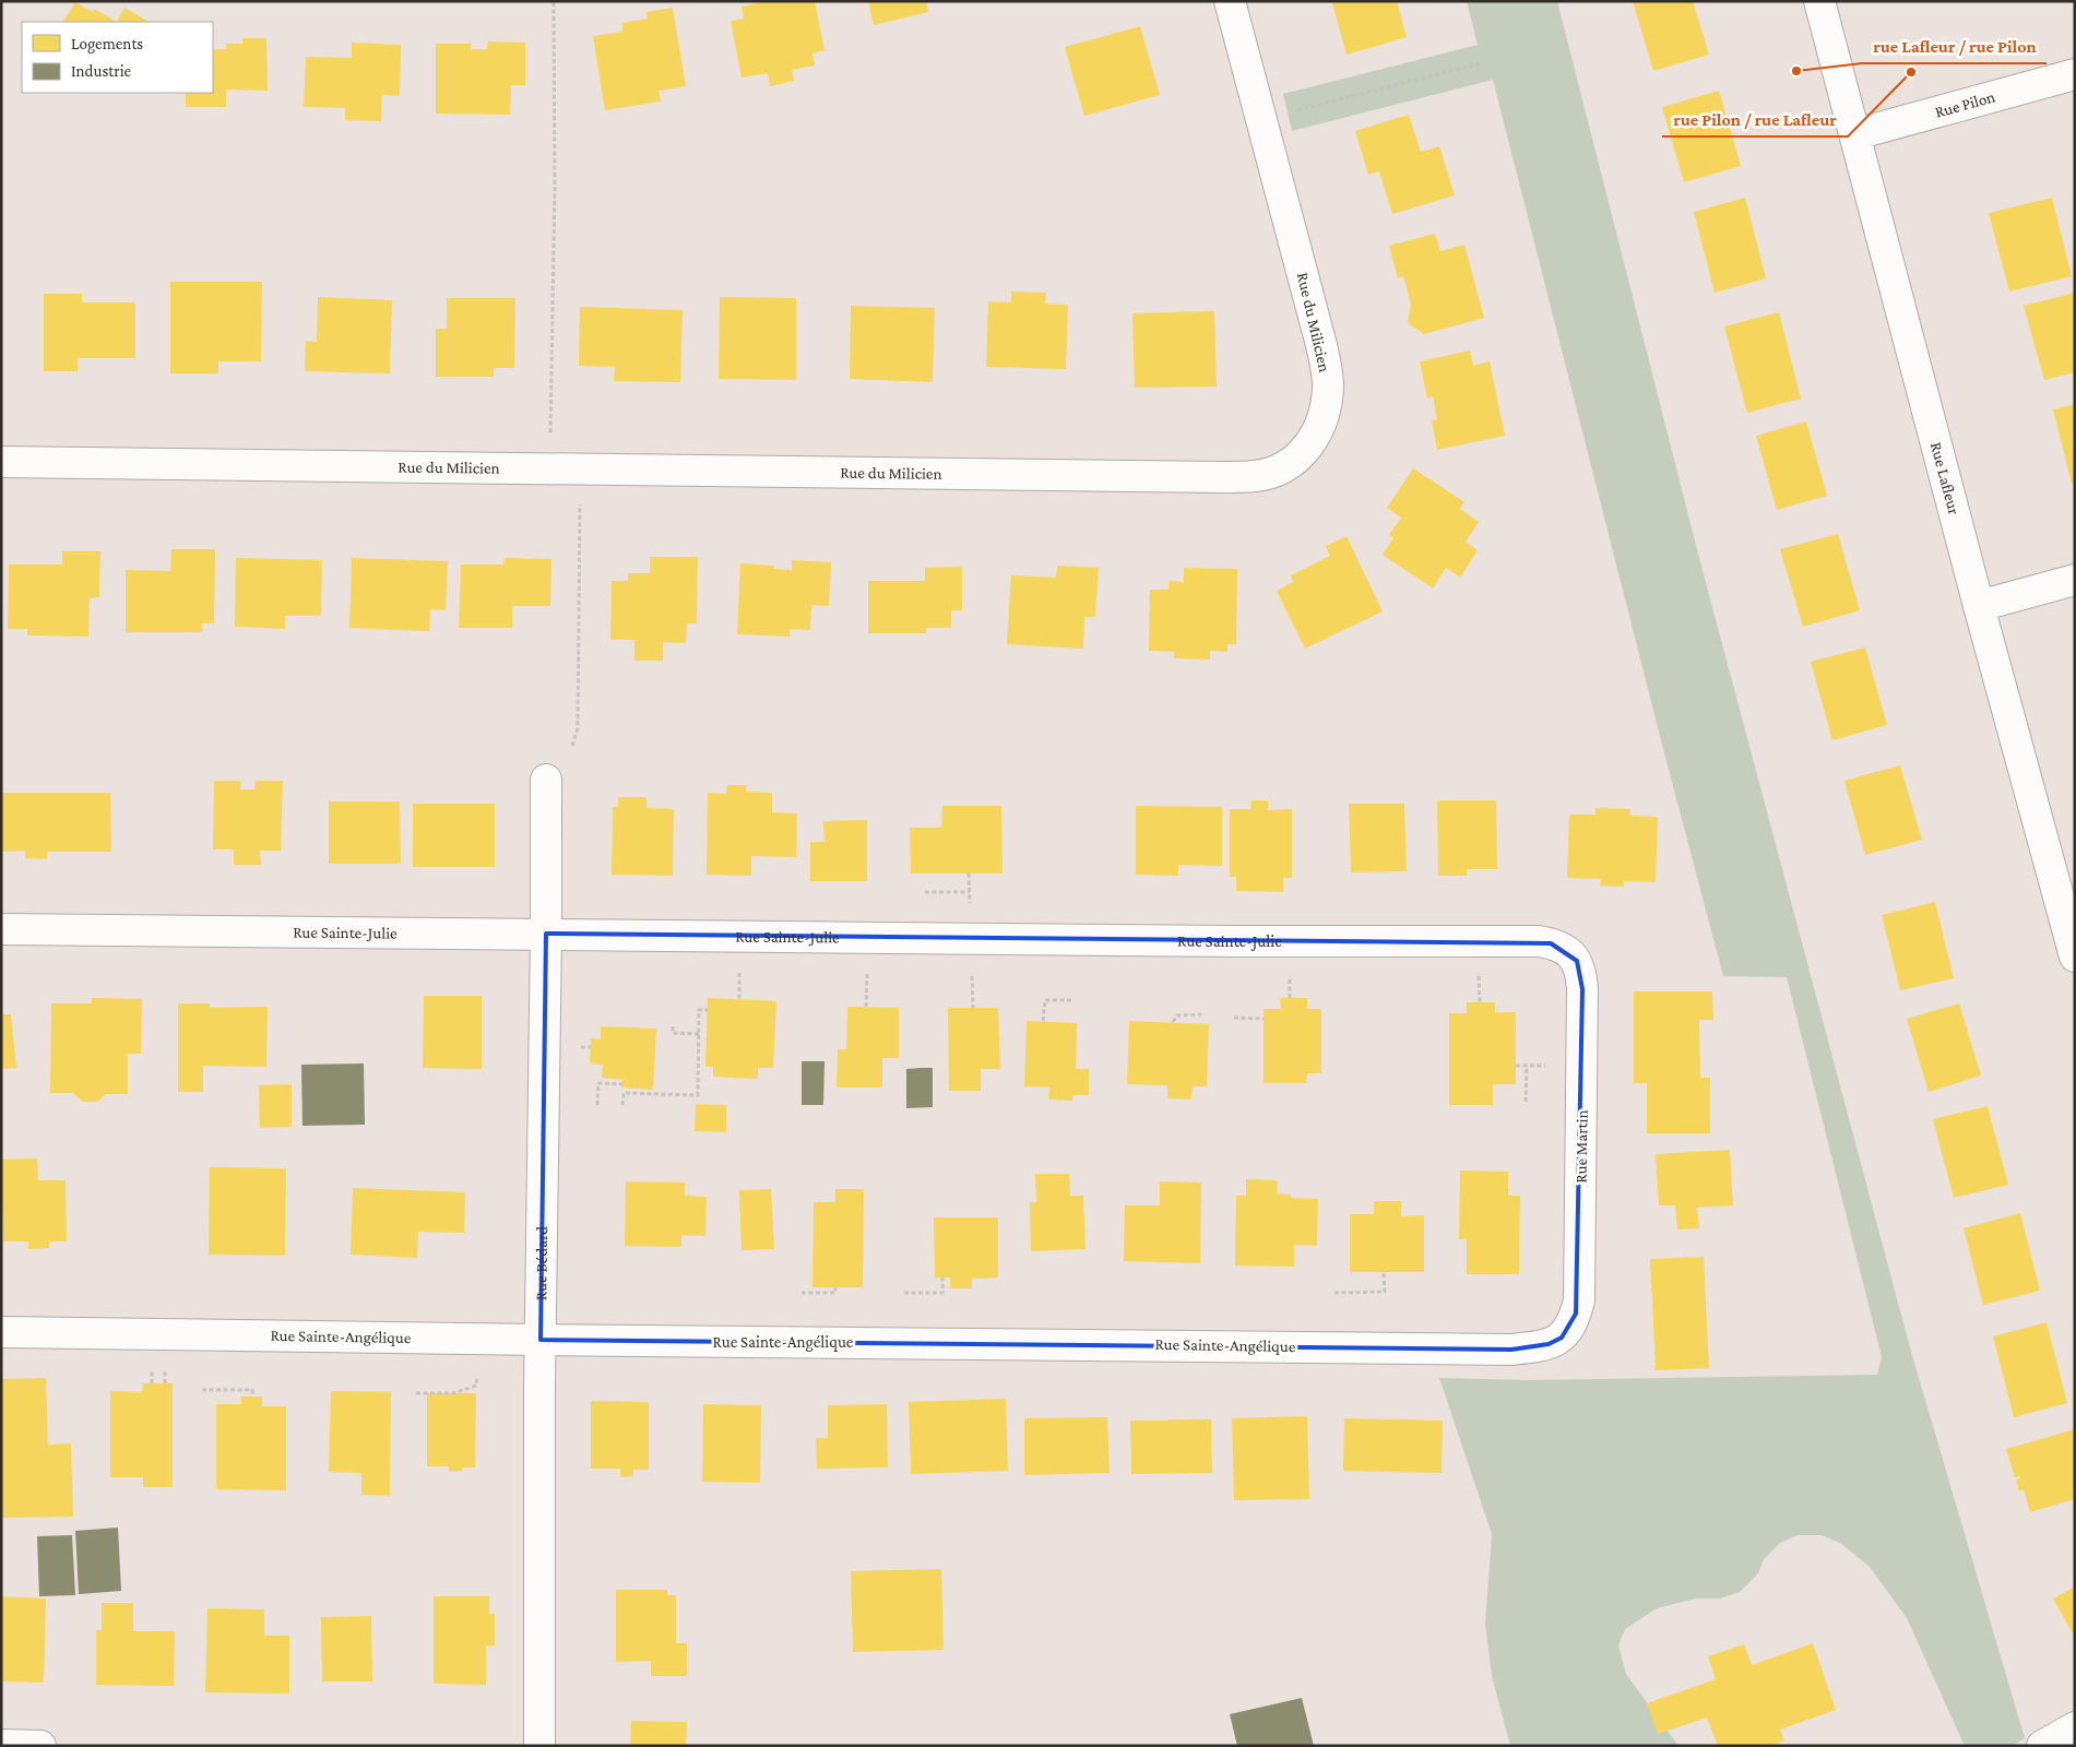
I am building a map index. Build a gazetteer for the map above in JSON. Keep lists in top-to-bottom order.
{
  "streets": {
    "street": [
      "Rue Pilon",
      "Rue du Milicien",
      "Rue Lafleur",
      "Rue Sainte-Julie",
      "Rue Martin",
      "Rue Bédard",
      "Rue Sainte-Angélique"
    ]
  },
  "crossings": [
    ["Rue Pilon", "Rue Lafleur"],
    ["Rue Sainte-Julie", "Rue Martin"],
    ["Rue Sainte-Julie", "Rue Bédard"],
    ["Rue Martin", "Rue Sainte-Angélique"],
    ["Rue Bédard", "Rue Sainte-Angélique"]
  ],
  "places": ["rue Lafleur / rue Pilon", "rue Pilon / rue Lafleur"],
  "legend": ["Logements", "Industrie"]
}
